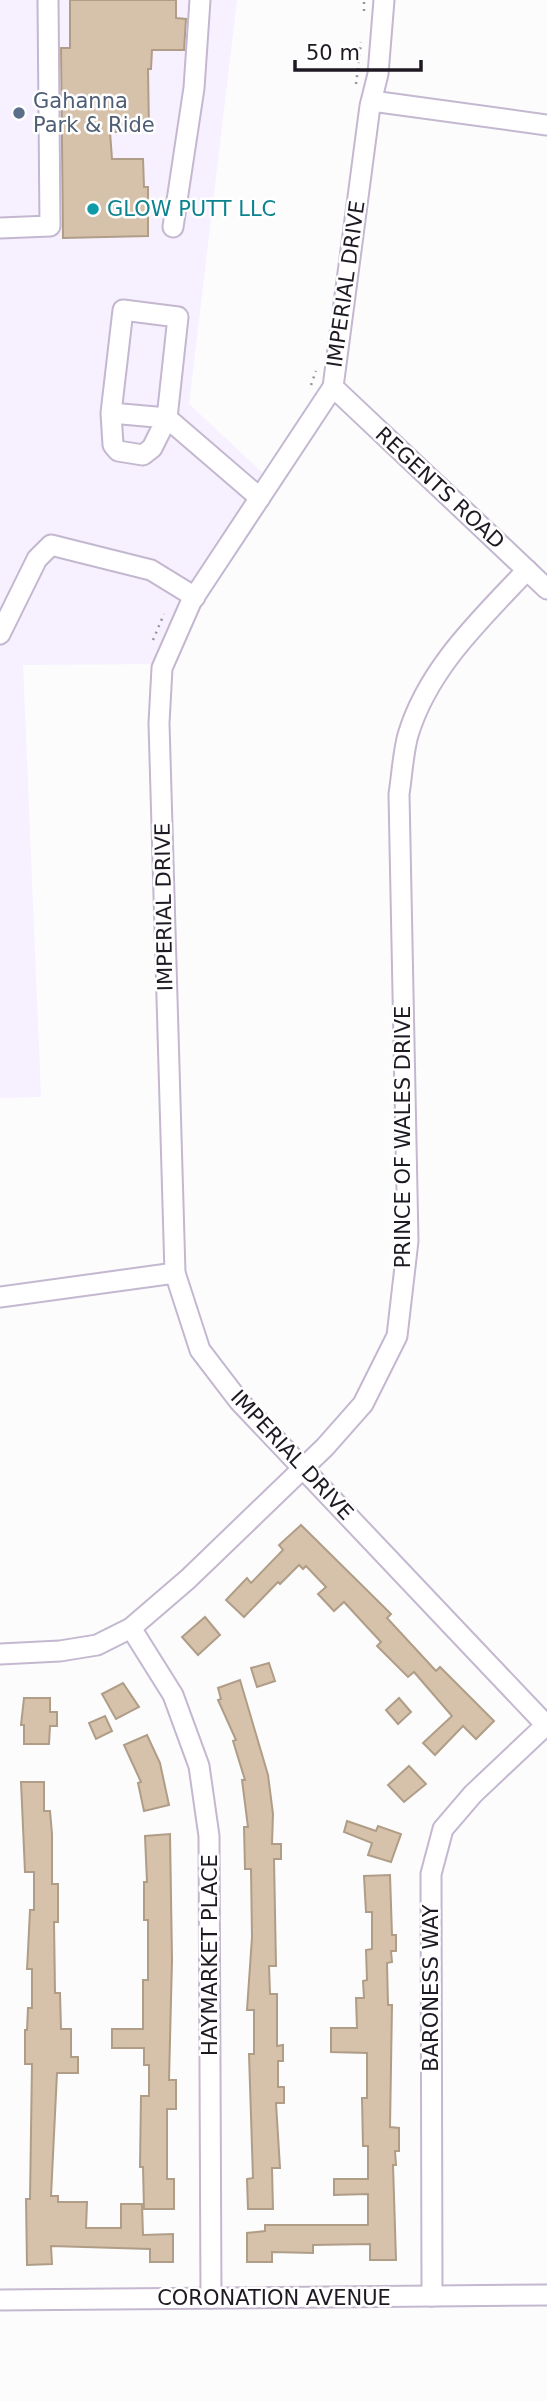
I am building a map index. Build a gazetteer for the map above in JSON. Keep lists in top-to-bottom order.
{
  "streets": {
    "street": [
      "IMPERIAL DRIVE",
      "REGENTS ROAD",
      "PRINCE OF WALES DRIVE",
      "HAYMARKET PLACE",
      "BARONESS WAY",
      "CORONATION AVENUE"
    ]
  },
  "crossings": [
    ["IMPERIAL DRIVE", "REGENTS ROAD"],
    ["IMPERIAL DRIVE", "PRINCE OF WALES DRIVE"],
    ["IMPERIAL DRIVE", "BARONESS WAY"],
    ["REGENTS ROAD", "PRINCE OF WALES DRIVE"],
    ["PRINCE OF WALES DRIVE", "HAYMARKET PLACE"],
    ["HAYMARKET PLACE", "CORONATION AVENUE"],
    ["BARONESS WAY", "CORONATION AVENUE"]
  ],
  "places": ["Gahanna Park & Ride", "GLOW PUTT LLC"],
  "scale_bar": "50 m"
}
